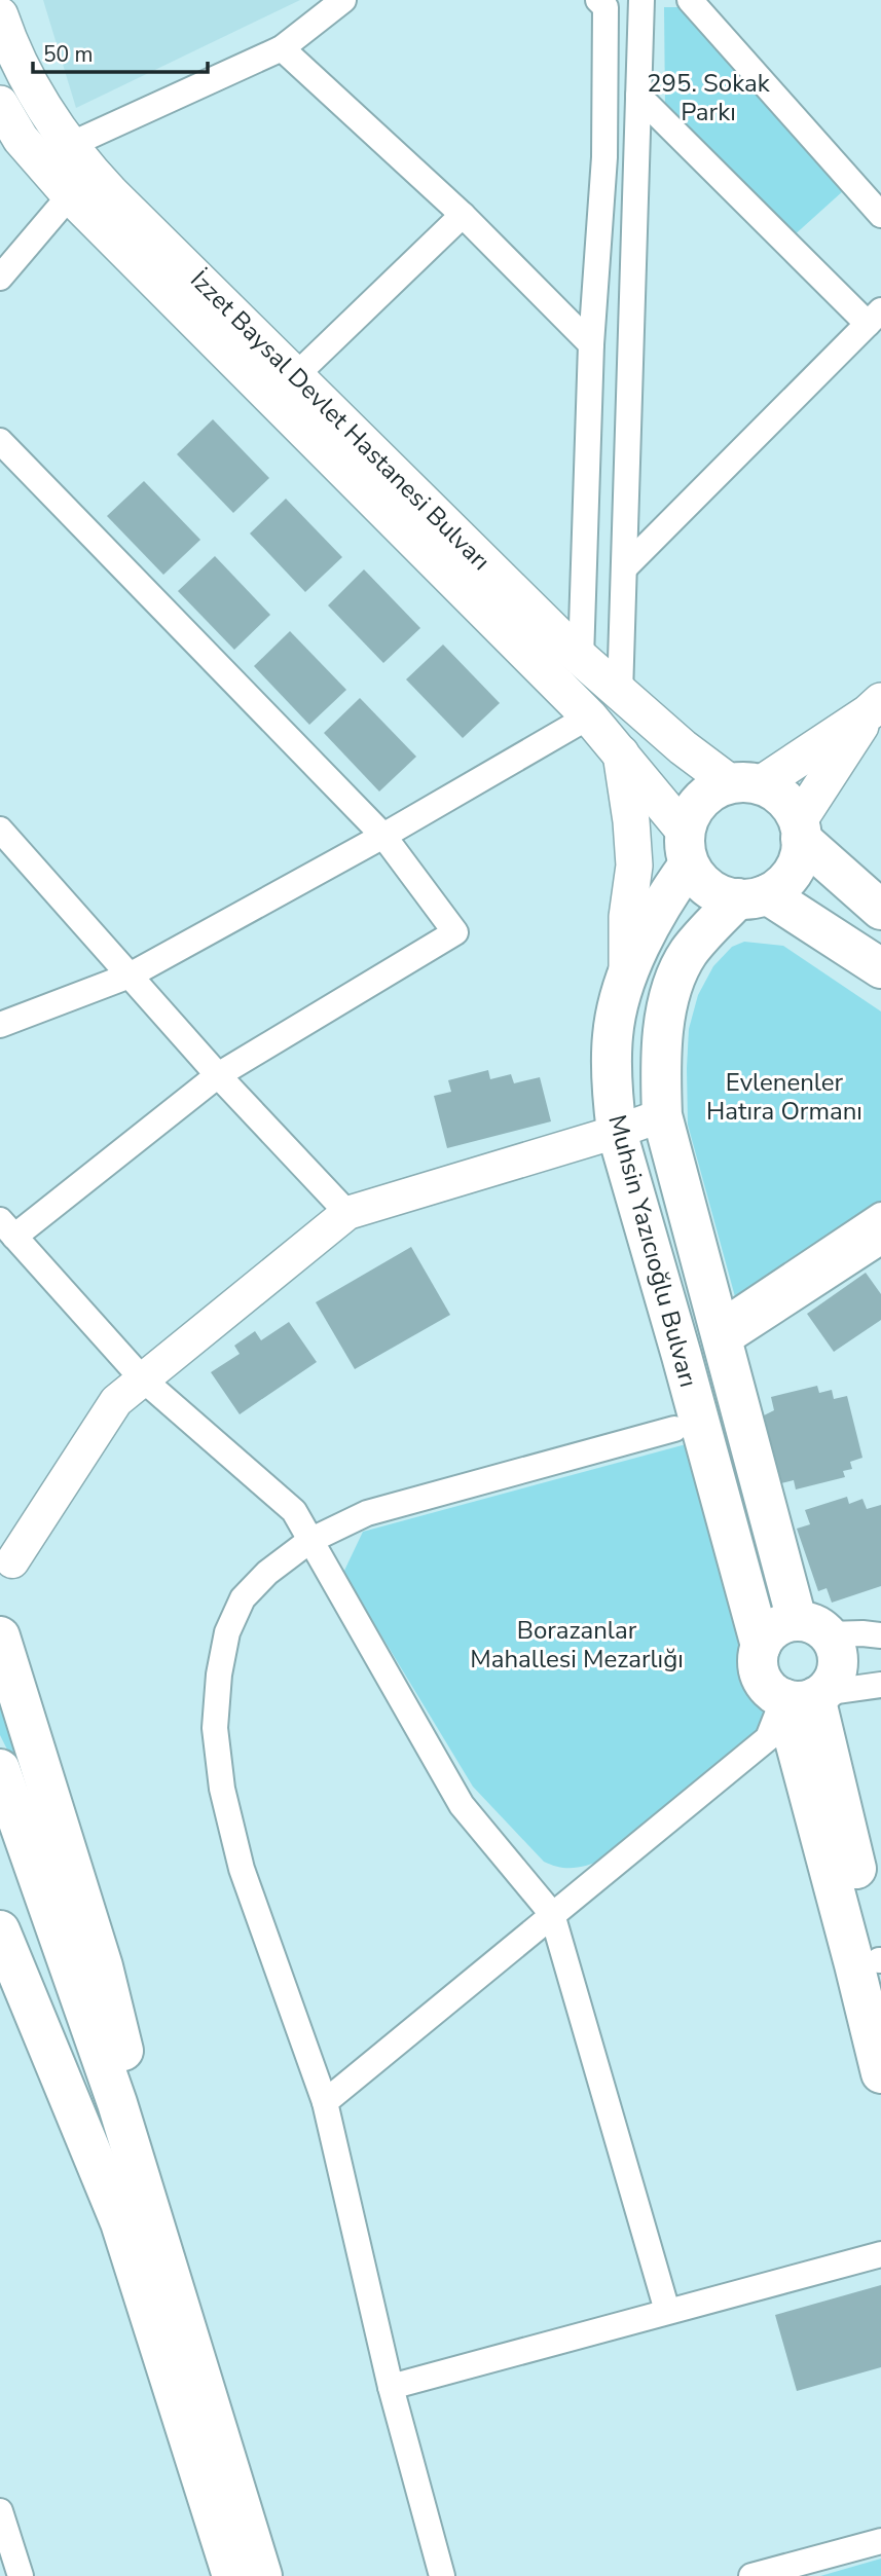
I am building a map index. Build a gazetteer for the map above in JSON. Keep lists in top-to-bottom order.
{
  "streets": {
    "main road": ["İzzet Baysal Devlet Hastanesi Bulvarı", "Muhsin Yazıcıoğlu Bulvarı"]
  },
  "crossings": [
    ["İzzet Baysal Devlet Hastanesi Bulvarı", "Muhsin Yazıcıoğlu Bulvarı"]
  ],
  "parks": ["295. Sokak Parkı", "Evlenenler Hatıra Ormanı", "Borazanlar Mahallesi Mezarlığı"],
  "scale_bar": "50 m"
}
